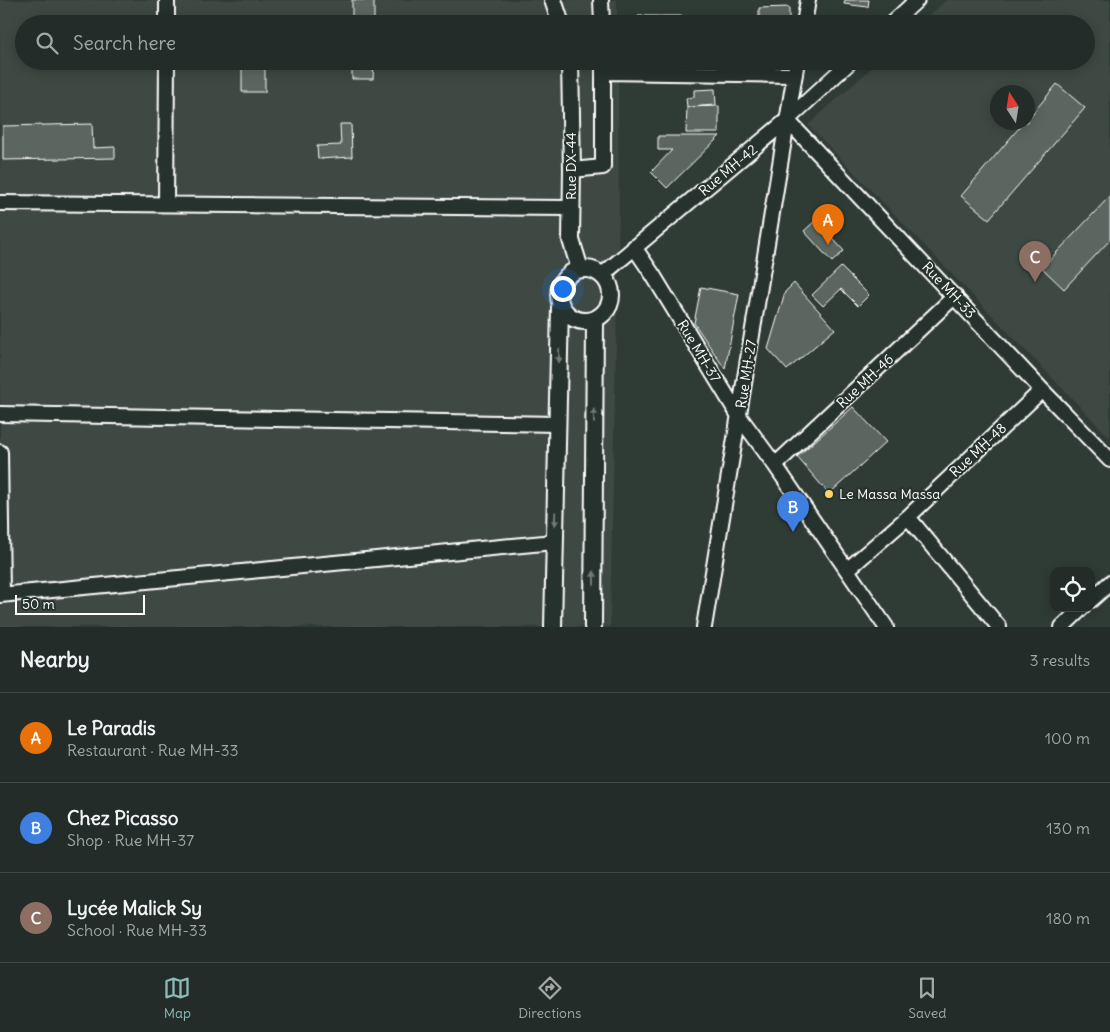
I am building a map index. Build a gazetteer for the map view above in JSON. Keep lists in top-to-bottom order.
{
  "streets": {
    "street": [
      "Rue DX-44",
      "Rue MH-42",
      "Rue MH-33",
      "Rue MH-37",
      "Rue MH-27",
      "Rue MH-46",
      "Rue MH-48"
    ]
  },
  "crossings": [
    ["Rue DX-44", "Rue MH-42"],
    ["Rue MH-42", "Rue MH-33"],
    ["Rue MH-42", "Rue MH-37"],
    ["Rue MH-42", "Rue MH-27"],
    ["Rue MH-33", "Rue MH-27"],
    ["Rue MH-33", "Rue MH-46"],
    ["Rue MH-33", "Rue MH-48"],
    ["Rue MH-37", "Rue MH-27"],
    ["Rue MH-37", "Rue MH-46"],
    ["Rue MH-37", "Rue MH-48"]
  ],
  "places": ["Le Massa Massa"],
  "scale_bar": "50 m",
  "north": "top",
  "page": {
    "search": "Search here",
    "pins": ["A", "C", "B"],
    "scale": "50 m",
    "heading": ["Nearby", "3 results"],
    "list": [
      {
        "mark": "A",
        "name": "Le Paradis",
        "note": "Restaurant · Rue MH-33",
        "value": "100 m"
      },
      {
        "mark": "B",
        "name": "Chez Picasso",
        "note": "Shop · Rue MH-37",
        "value": "130 m"
      },
      {
        "mark": "C",
        "name": "Lycée Malick Sy",
        "note": "School · Rue MH-33",
        "value": "180 m"
      }
    ],
    "nav": ["Map", "Directions", "Saved"]
  }
}
